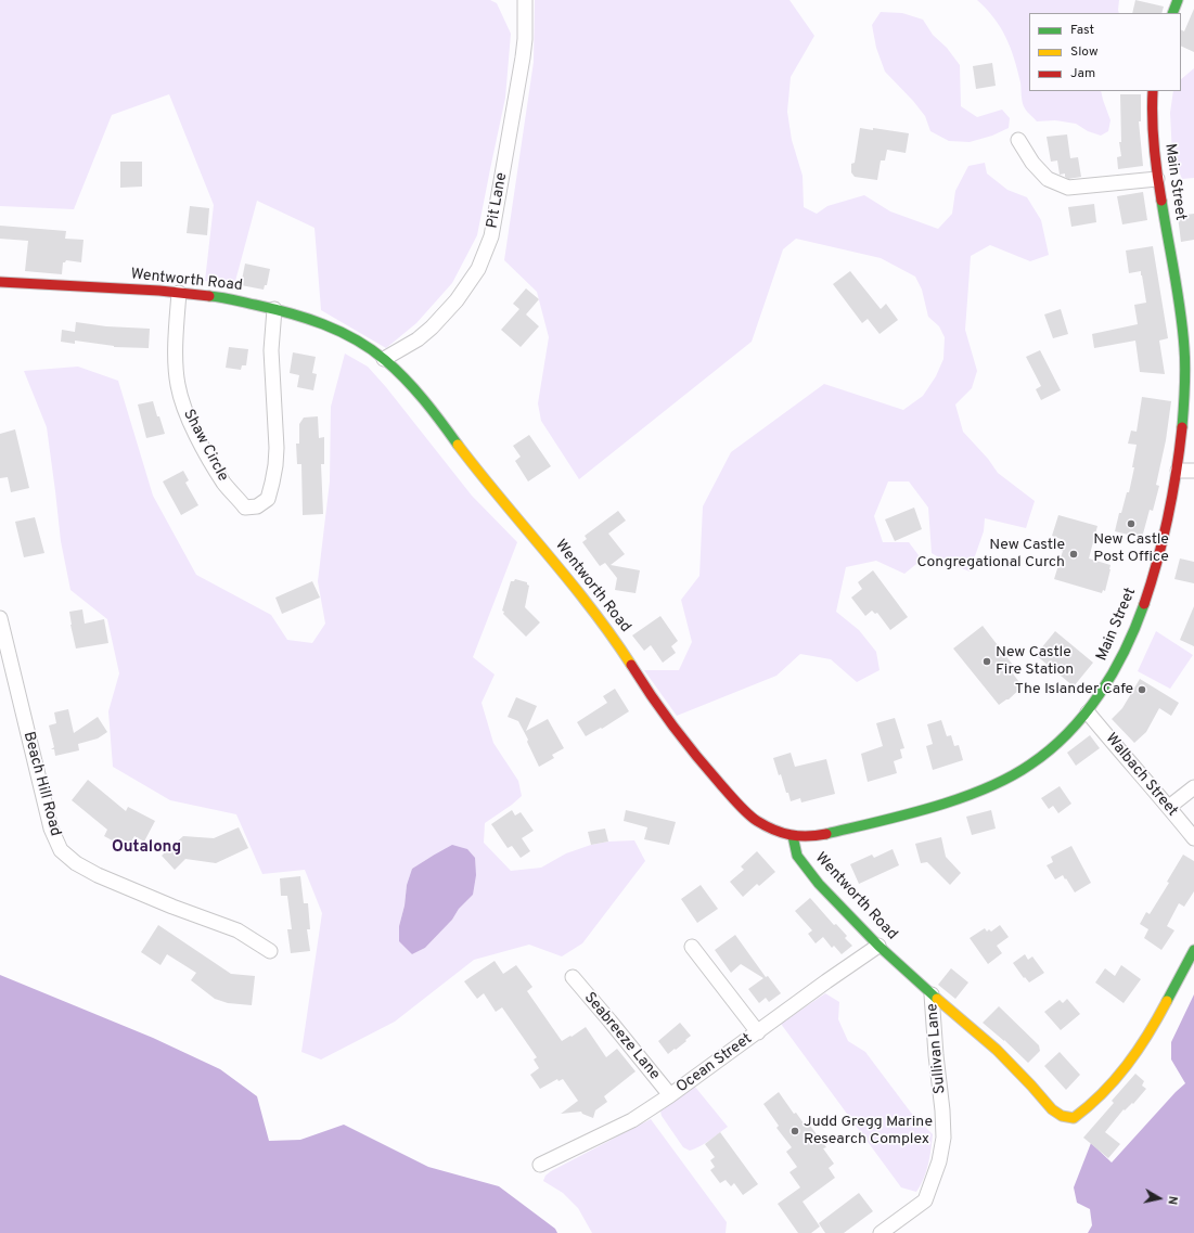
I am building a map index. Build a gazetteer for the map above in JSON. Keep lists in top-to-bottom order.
{
  "streets": {
    "main road": ["Main Street", "Wentworth Road"],
    "street": [
      "Pit Lane",
      "Shaw Circle",
      "Walbach Street",
      "Beach Hill Road",
      "Seabreeze Lane",
      "Sullivan Lane",
      "Ocean Street"
    ]
  },
  "crossings": [
    ["Main Street", "Wentworth Road"],
    ["Main Street", "Walbach Street"],
    ["Pit Lane", "Wentworth Road"],
    ["Wentworth Road", "Shaw Circle"],
    ["Wentworth Road", "Sullivan Lane"],
    ["Wentworth Road", "Ocean Street"],
    ["Seabreeze Lane", "Ocean Street"]
  ],
  "districts": ["Outalong"],
  "places": [
    "New Castle Post Office",
    "New Castle Congregational Curch",
    "New Castle Fire Station",
    "The Islander Cafe",
    "Judd Gregg Marine Research Complex"
  ],
  "legend": ["Fast", "Slow", "Jam"],
  "north": "right"
}
